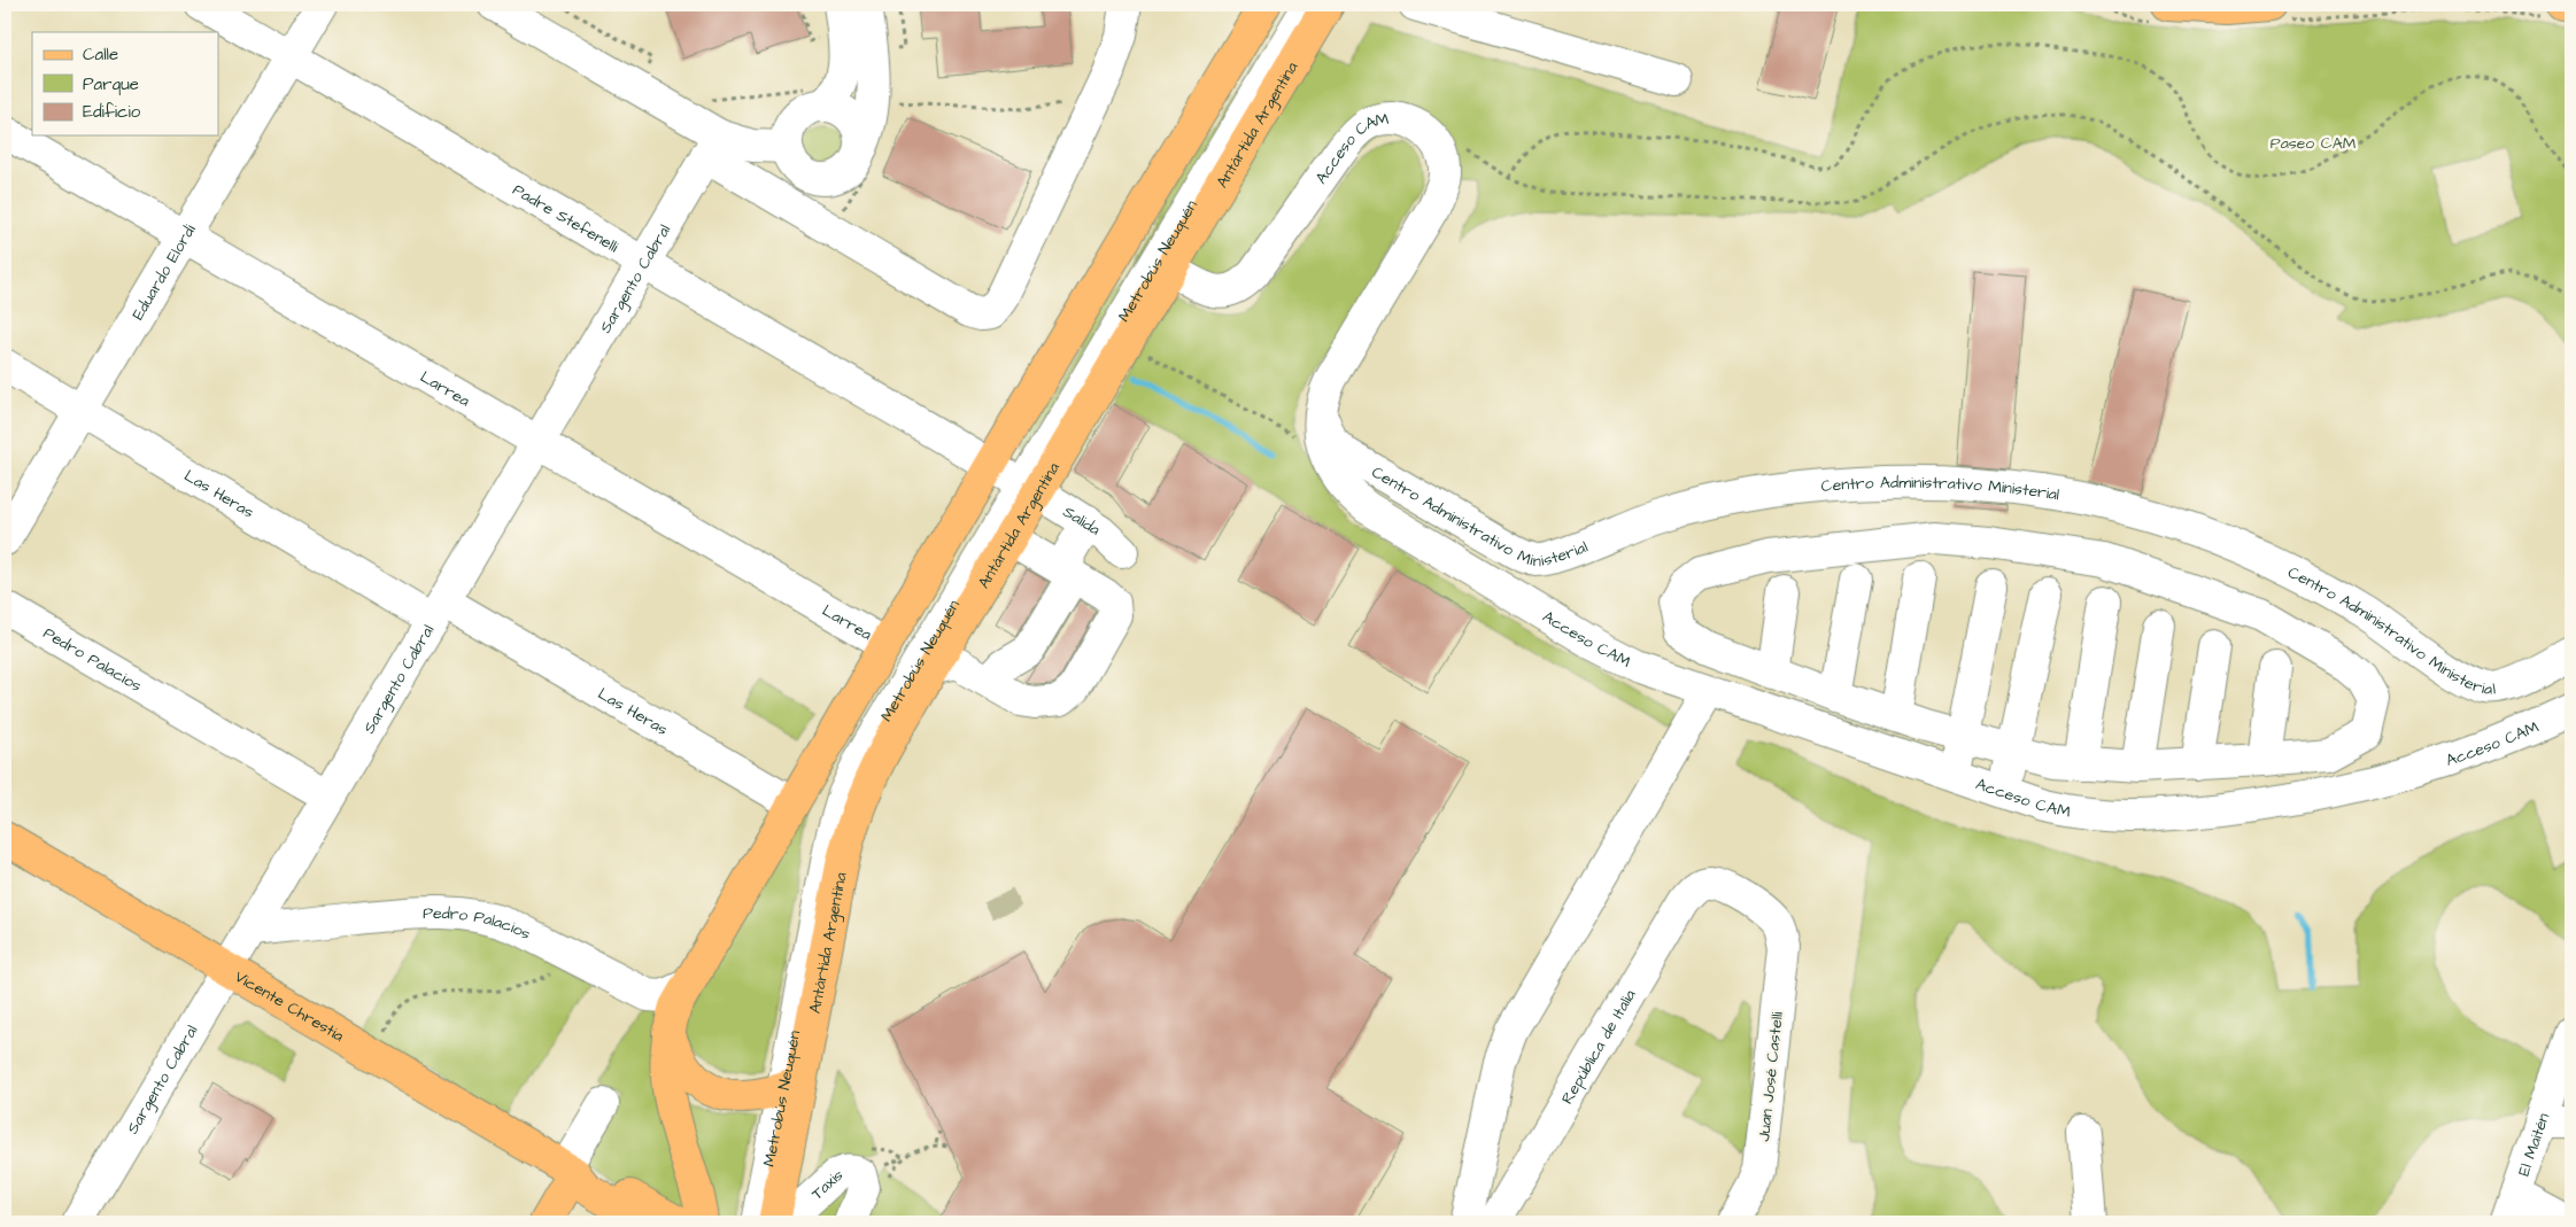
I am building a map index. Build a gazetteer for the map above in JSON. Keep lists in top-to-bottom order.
{
  "streets": {
    "main road": ["Antártida Argentina", "Vicente Chrestia"],
    "street": [
      "Acceso CAM",
      "Padre Stefenelli",
      "Metrobús Neuquén",
      "Eduardo Elordi",
      "Sargento Cabral",
      "Larrea",
      "Las Heras",
      "Centro Administrativo Ministerial",
      "Salida",
      "Pedro Palacios",
      "República de Italia",
      "Juan José Castelli",
      "El Maitén",
      "Taxis"
    ]
  },
  "crossings": [
    ["Antártida Argentina", "Acceso CAM"],
    ["Antártida Argentina", "Padre Stefenelli"],
    ["Antártida Argentina", "Metrobús Neuquén"],
    ["Antártida Argentina", "Larrea"],
    ["Antártida Argentina", "Las Heras"],
    ["Antártida Argentina", "Salida"],
    ["Antártida Argentina", "Pedro Palacios"],
    ["Acceso CAM", "Centro Administrativo Ministerial"],
    ["Padre Stefenelli", "Metrobús Neuquén"],
    ["Padre Stefenelli", "Eduardo Elordi"],
    ["Padre Stefenelli", "Sargento Cabral"],
    ["Padre Stefenelli", "Salida"],
    ["Metrobús Neuquén", "Salida"],
    ["Eduardo Elordi", "Larrea"],
    ["Eduardo Elordi", "Las Heras"],
    ["Sargento Cabral", "Larrea"],
    ["Sargento Cabral", "Las Heras"],
    ["Sargento Cabral", "Pedro Palacios"],
    ["Sargento Cabral", "Vicente Chrestia"],
    ["República de Italia", "Juan José Castelli"]
  ],
  "parks": ["Paseo CAM"],
  "legend": ["Calle", "Parque", "Edificio"]
}
